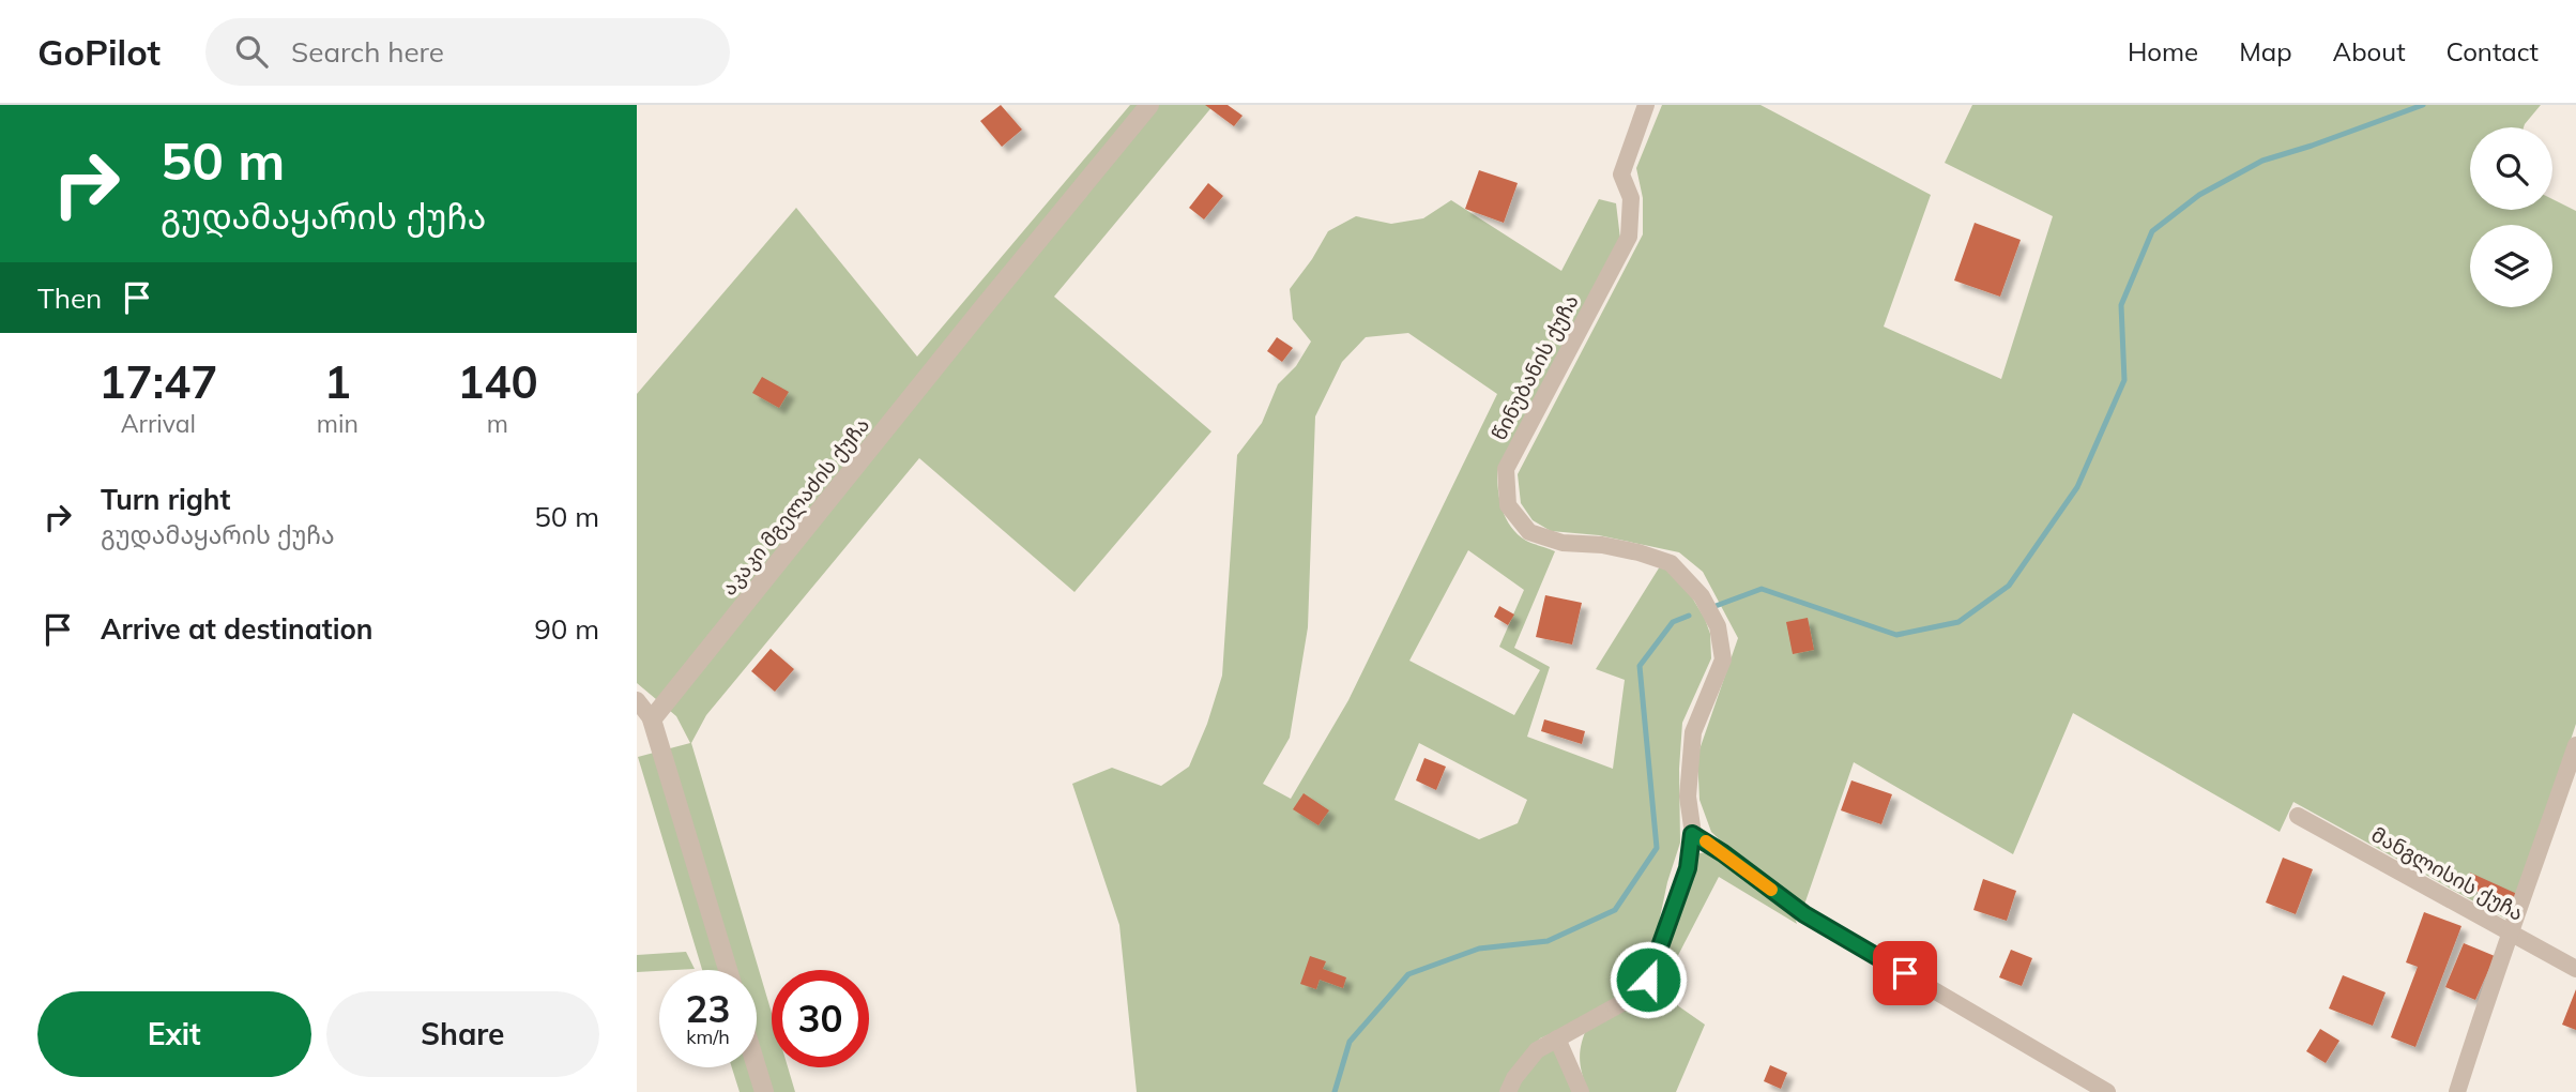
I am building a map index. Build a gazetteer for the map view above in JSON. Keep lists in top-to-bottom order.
{
  "streets": {
    "street": ["წინუბანის ქუჩა", "აკაკი მგელაძის ქუჩა", "მანგლისის ქუჩა"]
  },
  "page": {
    "header": "GoPilot",
    "search": "Search here",
    "nav": [
      "Home",
      "Map",
      "About",
      "Contact"
    ],
    "turn": ["50 m", "გუდამაყარის ქუჩა"],
    "then": "Then",
    "eta": [
      "17:47",
      "Arrival",
      "1",
      "min",
      "140",
      "m"
    ],
    "list": [
      {
        "name": "Turn right",
        "note": "გუდამაყარის ქუჩა",
        "value": "50 m"
      },
      {
        "name": "Arrive at destination",
        "value": "90 m"
      }
    ],
    "speed": "23 km/h",
    "limit": "30",
    "buttons": ["Exit", "Share"]
  }
}
